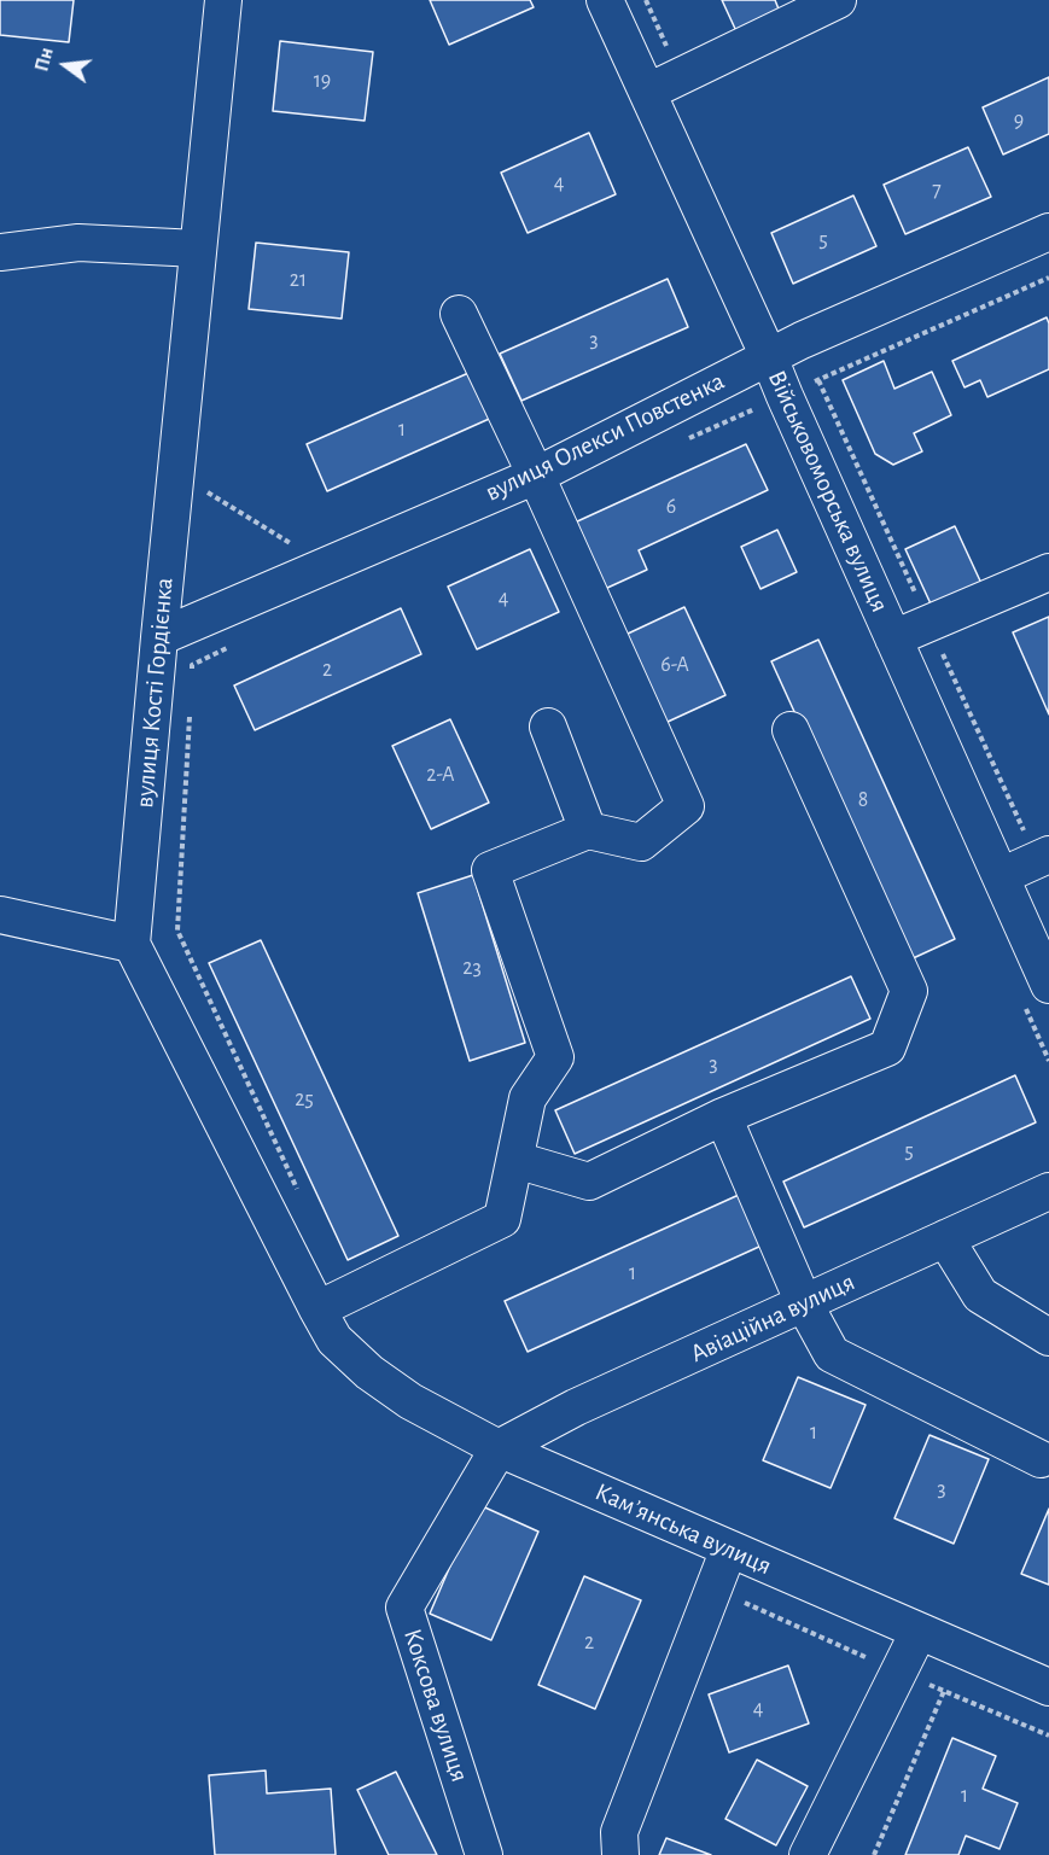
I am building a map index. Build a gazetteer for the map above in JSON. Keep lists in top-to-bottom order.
{
  "streets": {
    "street": [
      "вулиця Олекси Повстенка",
      "Військовоморська вулиця",
      "вулиця Кості Гордієнка",
      "Авіаційна вулиця",
      "Камʼянська вулиця",
      "Коксова вулиця"
    ]
  },
  "crossings": [
    ["вулиця Олекси Повстенка", "Військовоморська вулиця"],
    ["вулиця Олекси Повстенка", "вулиця Кості Гордієнка"],
    ["Авіаційна вулиця", "Камʼянська вулиця"],
    ["Авіаційна вулиця", "Коксова вулиця"],
    ["Камʼянська вулиця", "Коксова вулиця"]
  ],
  "house_numbers": [
    "19",
    "9",
    "4",
    "7",
    "5",
    "21",
    "3",
    "1",
    "6",
    "4",
    "6-А",
    "2",
    "2-А",
    "8",
    "23",
    "3",
    "25",
    "5",
    "1",
    "1",
    "3",
    "2",
    "4",
    "1"
  ],
  "north": "left"
}
